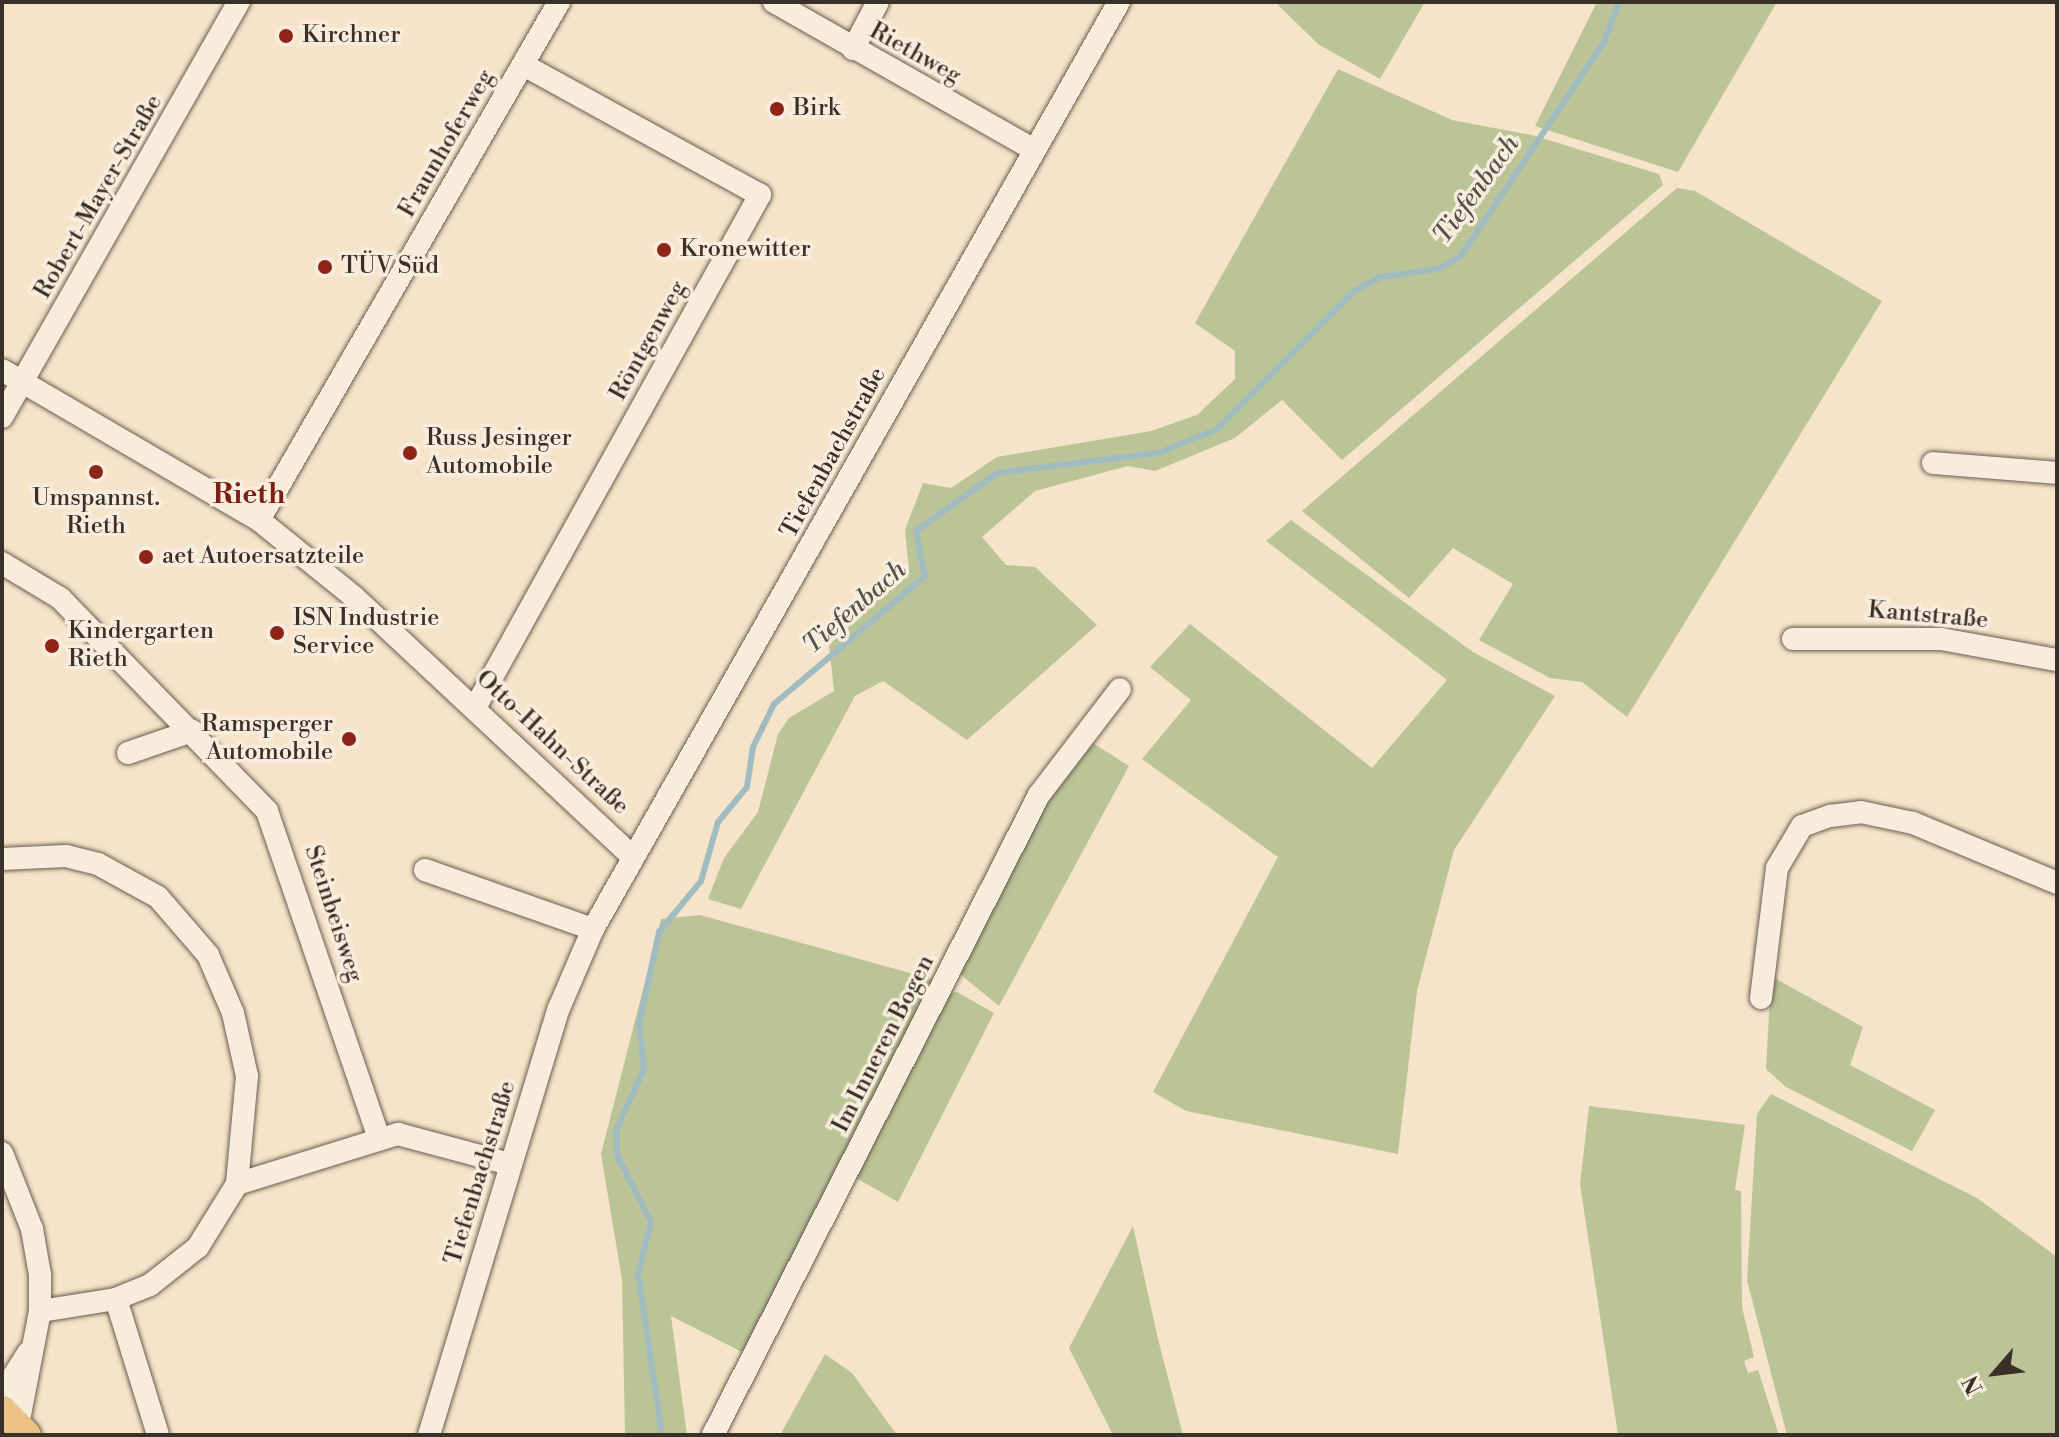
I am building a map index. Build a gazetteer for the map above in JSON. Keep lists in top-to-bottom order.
{
  "streets": {
    "street": [
      "Riethweg",
      "Fraunhoferweg",
      "Robert-Mayer-Straße",
      "Röntgenweg",
      "Tiefenbachstraße",
      "Kantstraße",
      "Otto-Hahn-Straße",
      "Steinbeisweg",
      "Im Inneren Bogen"
    ]
  },
  "crossings": [
    ["Riethweg", "Tiefenbachstraße"],
    ["Fraunhoferweg", "Röntgenweg"],
    ["Fraunhoferweg", "Otto-Hahn-Straße"],
    ["Robert-Mayer-Straße", "Otto-Hahn-Straße"],
    ["Röntgenweg", "Otto-Hahn-Straße"],
    ["Tiefenbachstraße", "Otto-Hahn-Straße"]
  ],
  "districts": ["Rieth"],
  "water": ["Tiefenbach"],
  "places": [
    "Kirchner",
    "Birk",
    "Kronewitter",
    "TÜV Süd",
    "Russ Jesinger Automobile",
    "Umspannst. Rieth",
    "aet Autoersatzteile",
    "ISN Industrie Service",
    "Kindergarten Rieth",
    "Ramsperger Automobile"
  ],
  "north": "bottom left"
}
